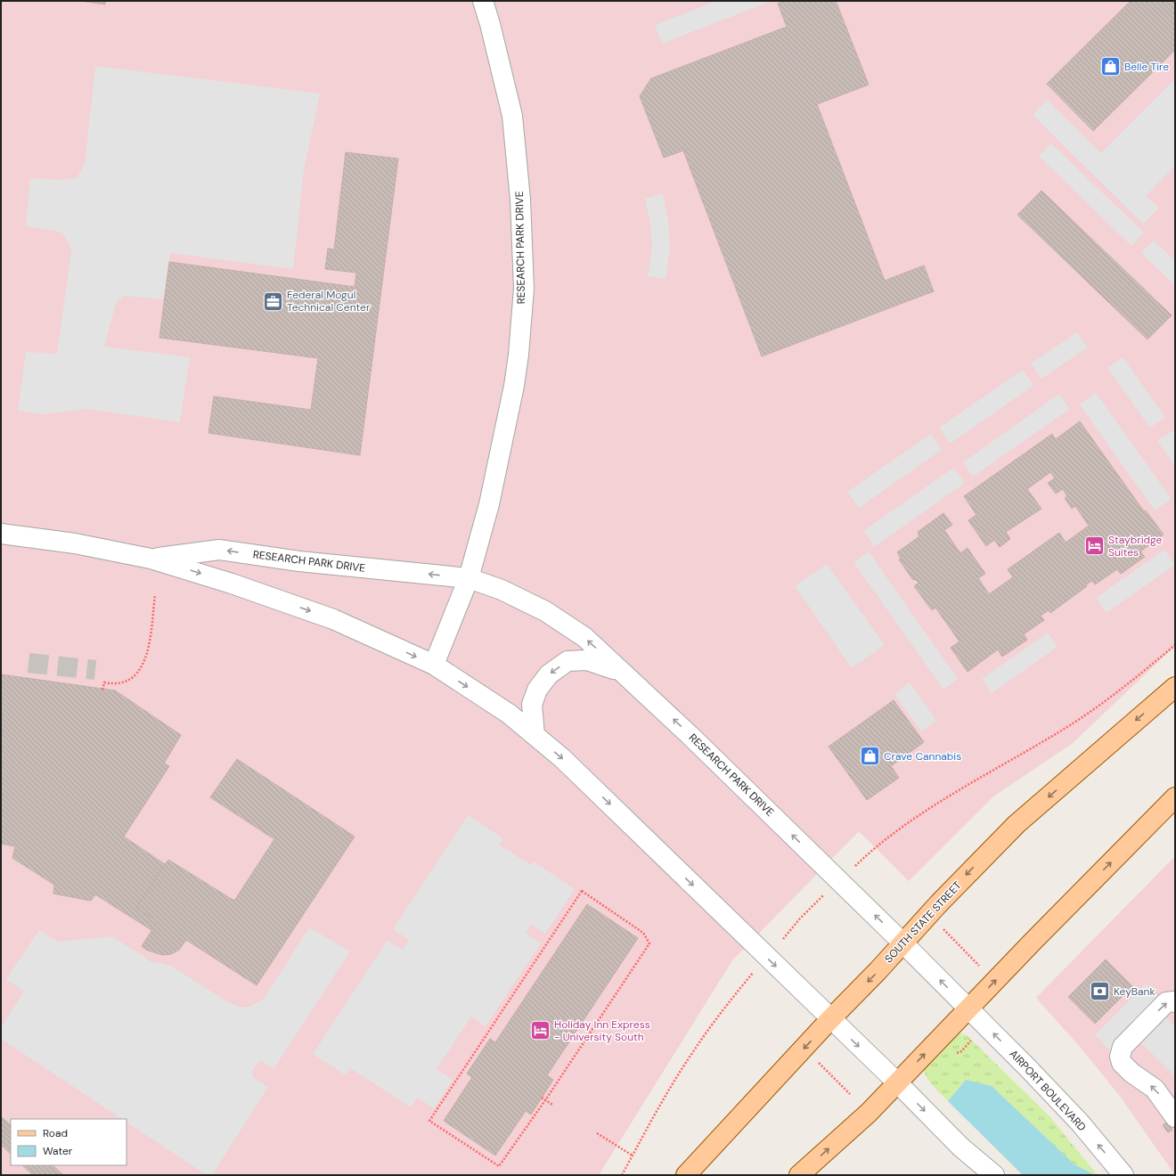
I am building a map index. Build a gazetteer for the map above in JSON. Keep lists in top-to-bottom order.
{
  "streets": {
    "main road": ["SOUTH STATE STREET"],
    "street": ["RESEARCH PARK DRIVE", "AIRPORT BOULEVARD"]
  },
  "crossings": [
    ["RESEARCH PARK DRIVE", "SOUTH STATE STREET"],
    ["RESEARCH PARK DRIVE", "AIRPORT BOULEVARD"]
  ],
  "places": {
    "shop": ["Belle Tire", "Crave Cannabis"],
    "office": ["Federal Mogul Technical Center"],
    "hotel": ["Staybridge Suites", "Holiday Inn Express - University South"],
    "bank": ["KeyBank"]
  },
  "legend": ["Road", "Water"]
}
